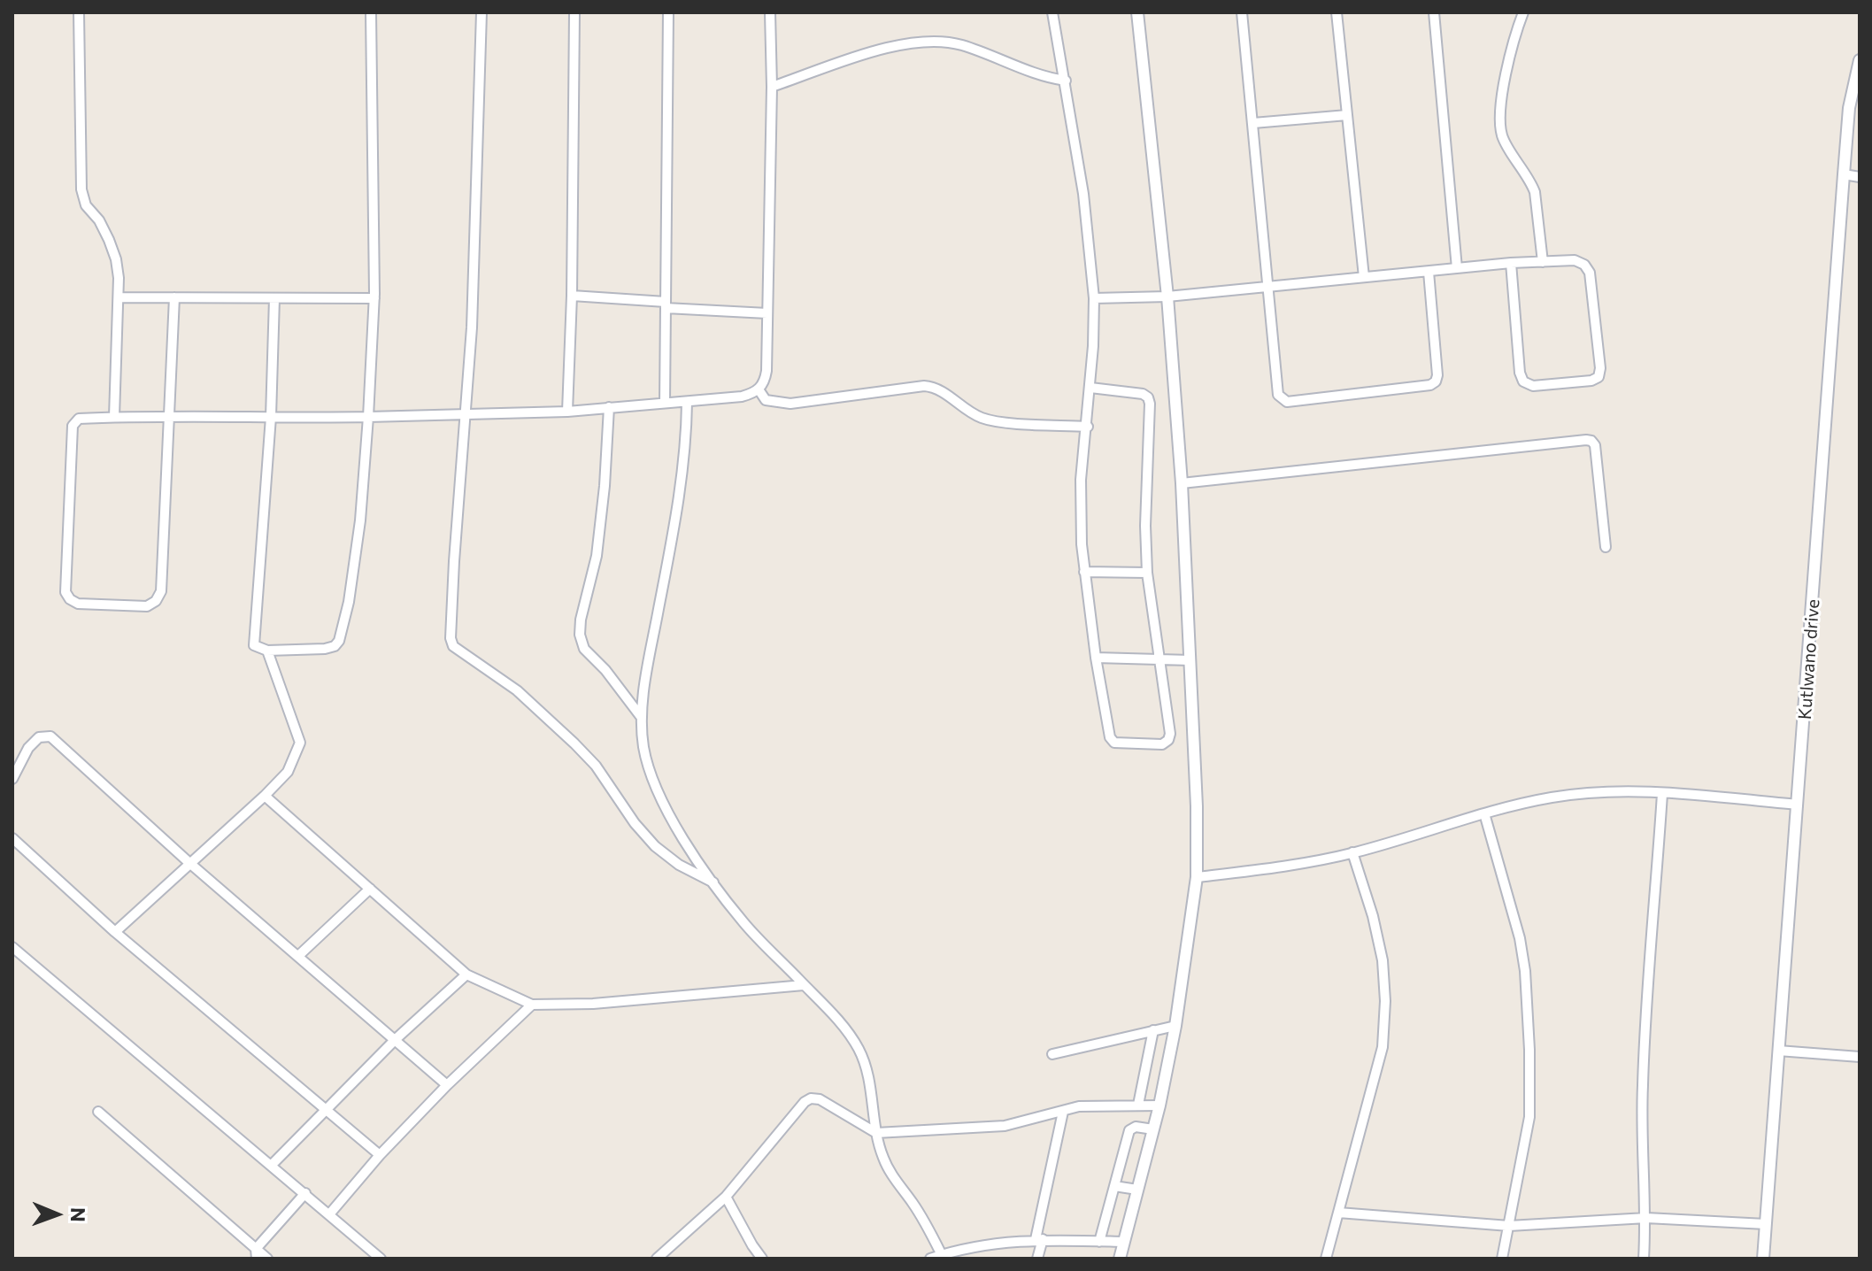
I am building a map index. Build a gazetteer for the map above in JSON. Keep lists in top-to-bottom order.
{
  "streets": {
    "street": ["Kutlwano drive"]
  },
  "north": "right"
}
